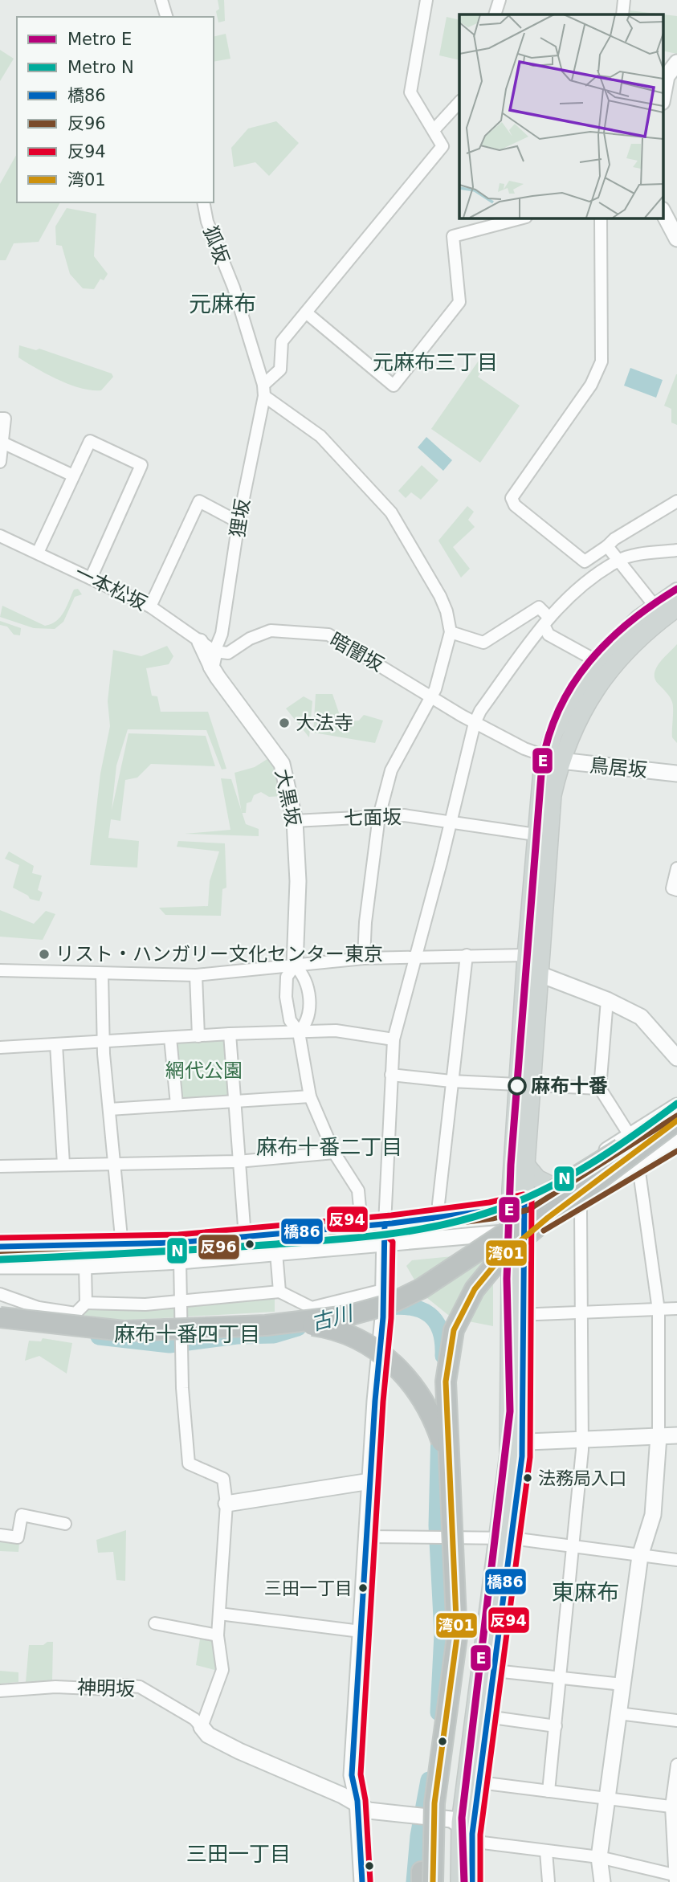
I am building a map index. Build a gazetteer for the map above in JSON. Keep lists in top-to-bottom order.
{
  "streets": {
    "street": [
      "狐坂",
      "狸坂",
      "一本松坂",
      "暗闇坂",
      "鳥居坂",
      "大黒坂",
      "七面坂",
      "神明坂"
    ]
  },
  "crossings": [
    ["狐坂", "狸坂"],
    ["狸坂", "暗闇坂"],
    ["狸坂", "大黒坂"],
    ["一本松坂", "大黒坂"],
    ["暗闇坂", "鳥居坂"],
    ["暗闇坂", "大黒坂"],
    ["大黒坂", "七面坂"]
  ],
  "districts": [
    "元麻布",
    "元麻布三丁目",
    "麻布十番二丁目",
    "麻布十番四丁目",
    "東麻布",
    "三田一丁目"
  ],
  "water": ["古川"],
  "parks": ["網代公園"],
  "places": [
    "大法寺",
    "リスト・ハンガリー文化センター東京",
    "麻布十番",
    "法務局入口",
    "三田一丁目"
  ],
  "lines": [
    "metro line E",
    "metro line N",
    "transit line 反96",
    "transit line 湾01",
    "transit line 反94",
    "transit line 橋86"
  ],
  "legend": [
    "Metro E",
    "Metro N",
    "橋86",
    "反96",
    "反94",
    "湾01"
  ]
}
